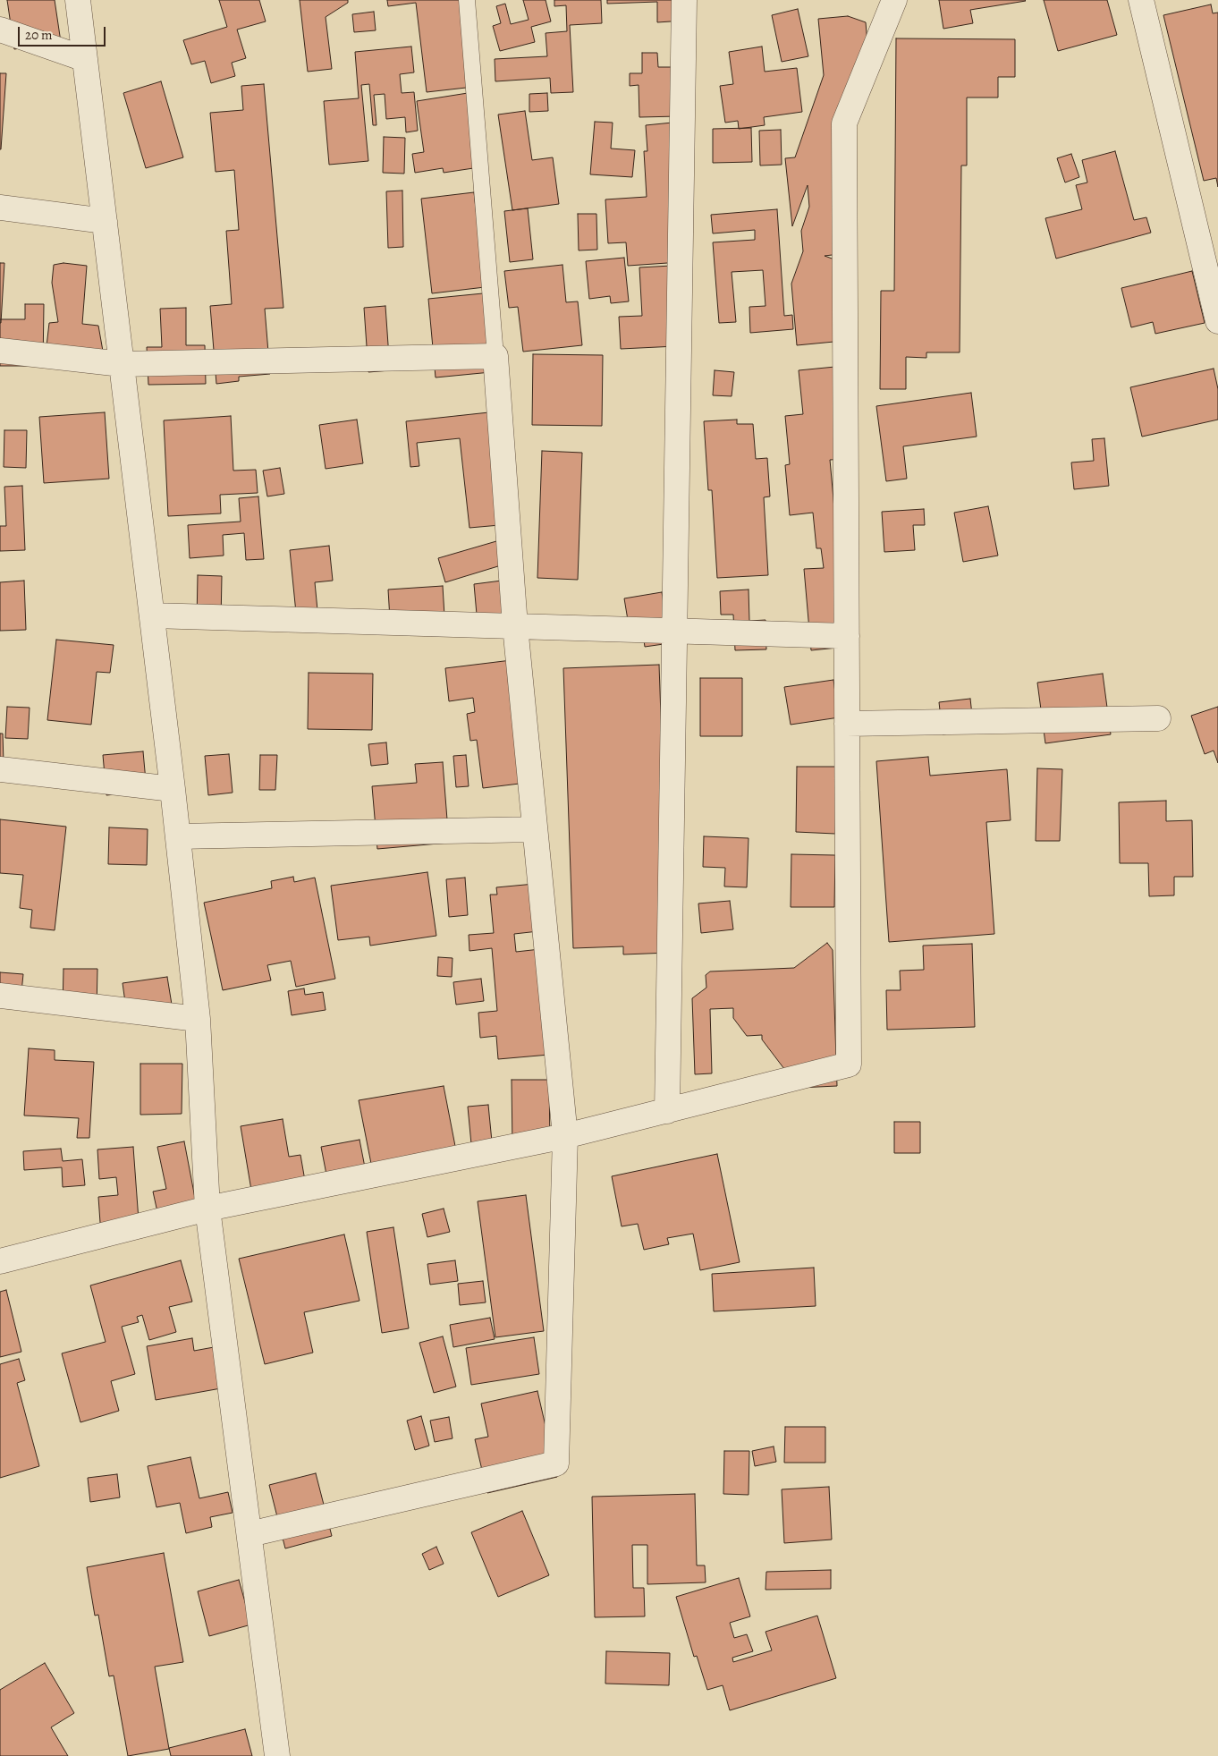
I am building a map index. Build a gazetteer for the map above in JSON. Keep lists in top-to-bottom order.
{
  "scale_bar": "20 m"
}
